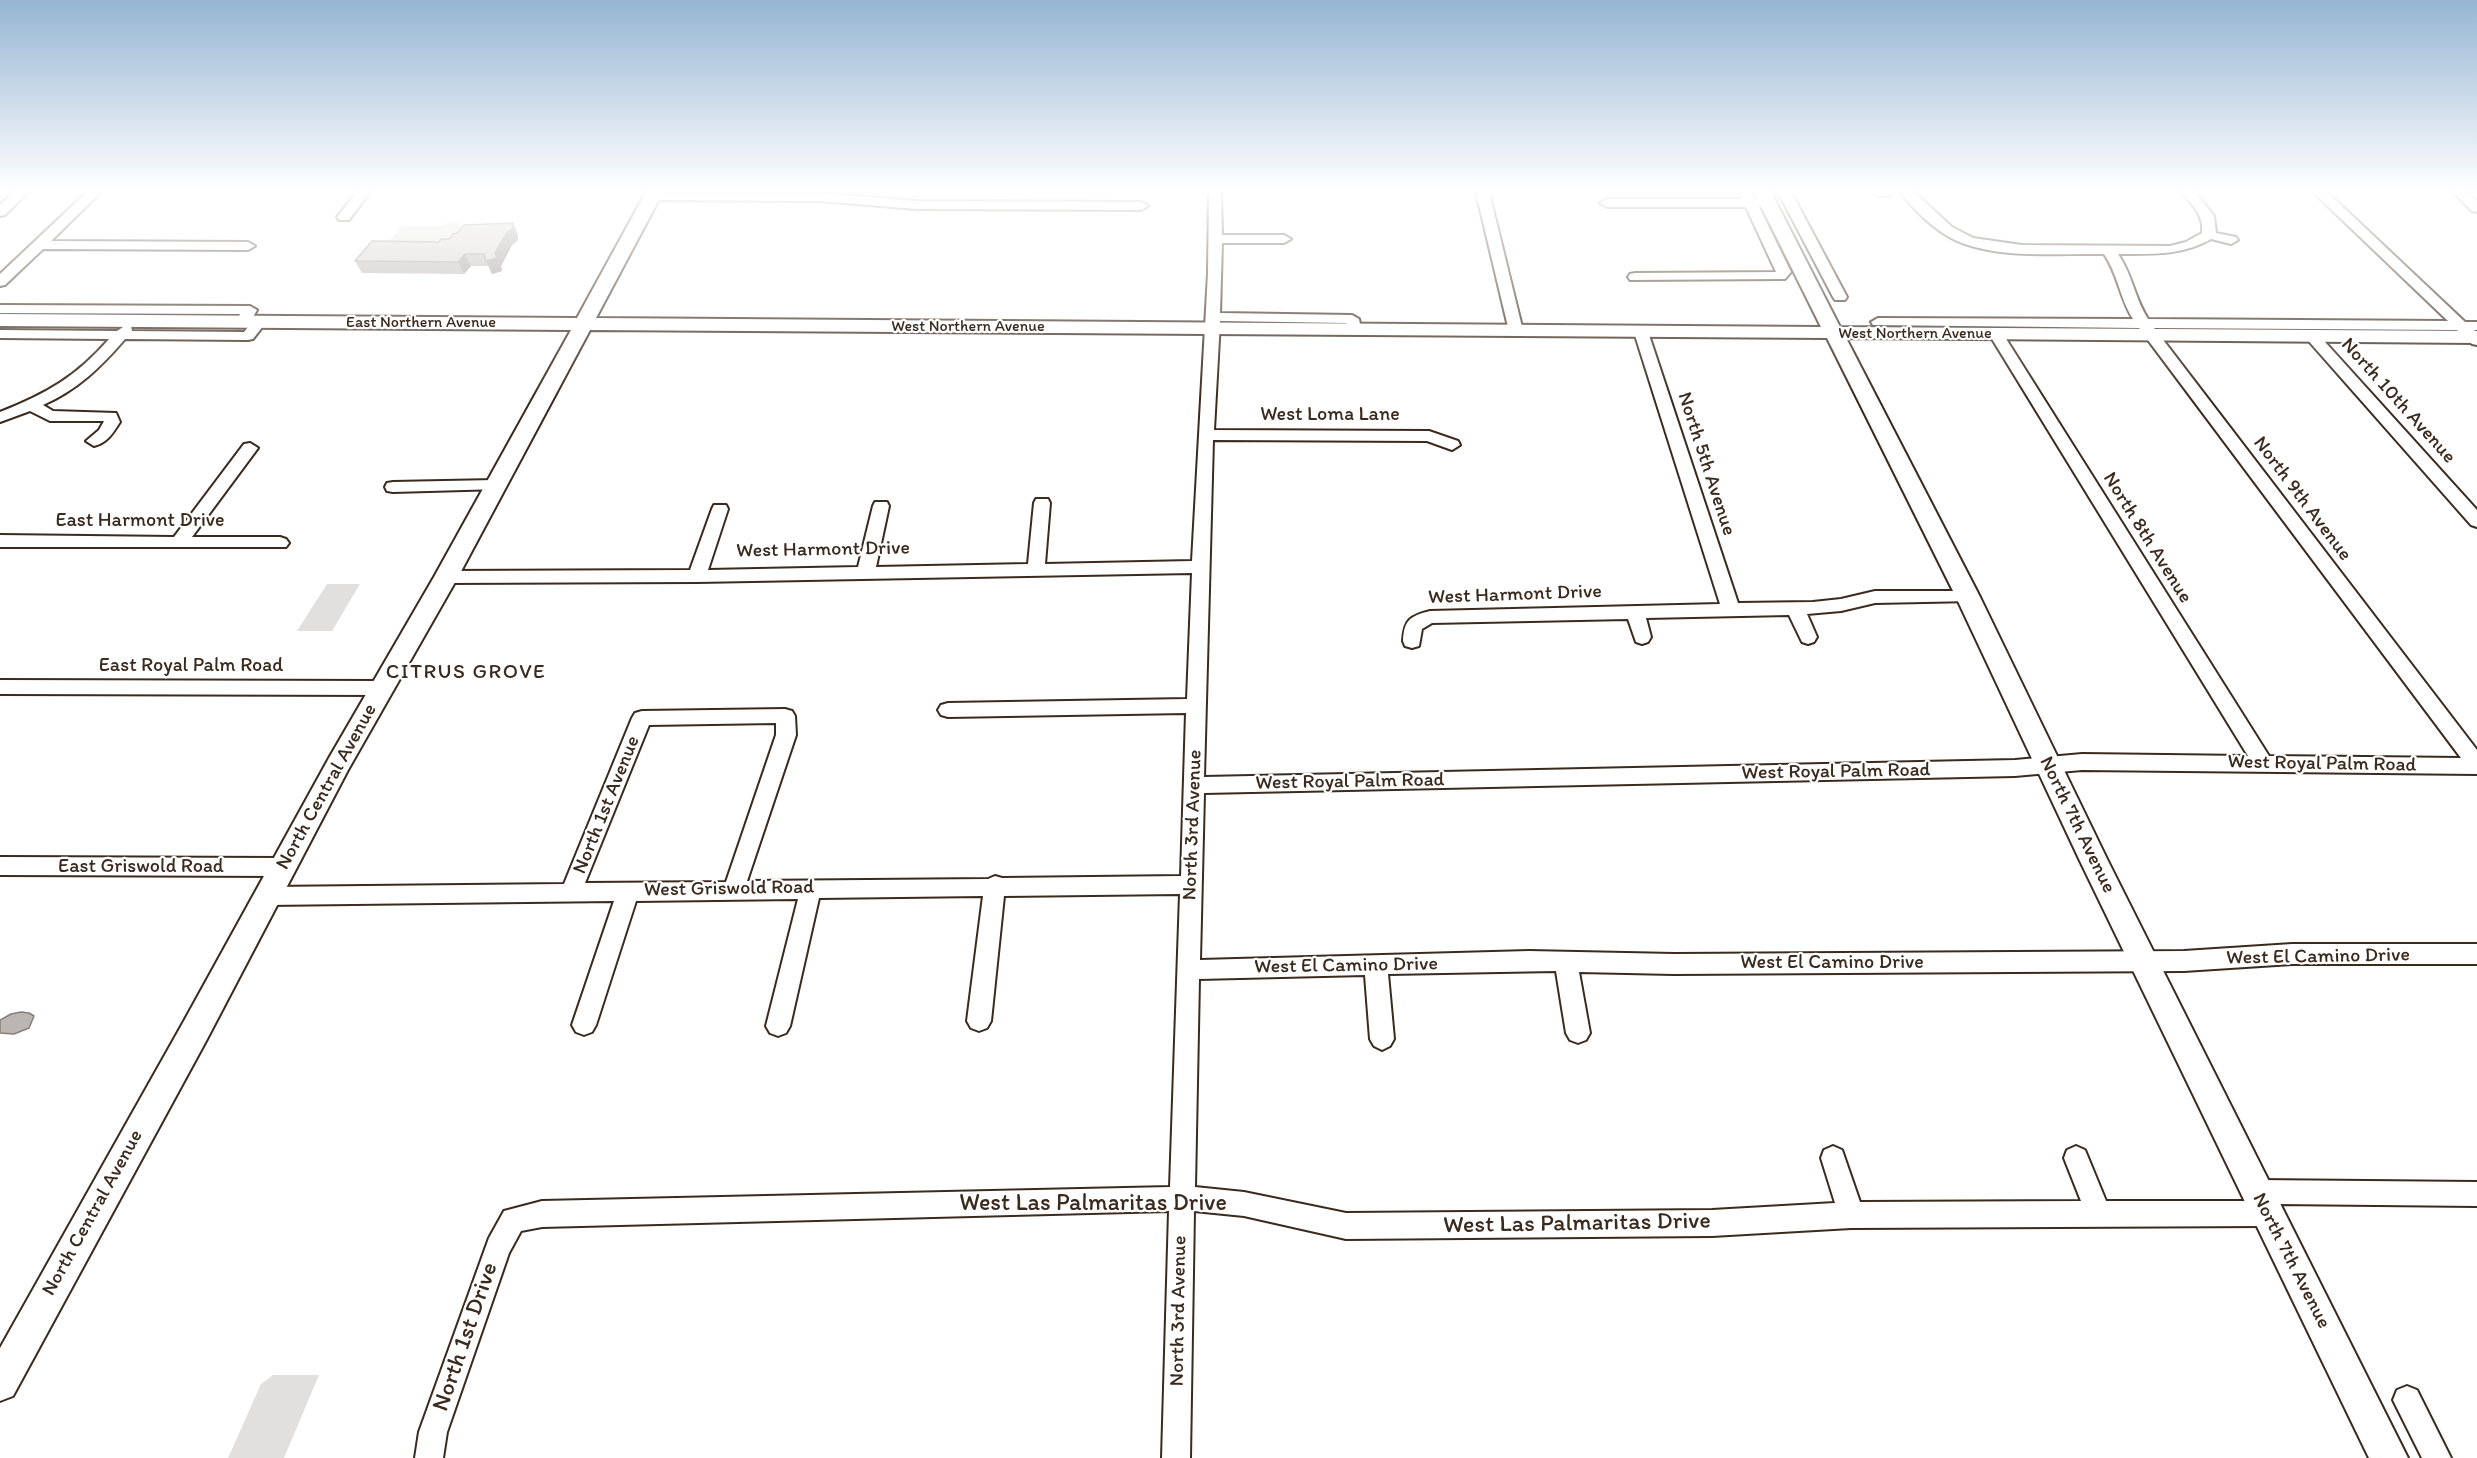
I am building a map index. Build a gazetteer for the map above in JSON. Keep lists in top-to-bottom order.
{
  "streets": {
    "main road": [
      "East Northern Avenue",
      "West Northern Avenue",
      "North Central Avenue",
      "North 7th Avenue"
    ],
    "street": [
      "North 10th Avenue",
      "West Loma Lane",
      "North 5th Avenue",
      "North 9th Avenue",
      "East Harmont Drive",
      "North 8th Avenue",
      "West Harmont Drive",
      "East Royal Palm Road",
      "West Royal Palm Road",
      "North 1st Avenue",
      "North 3rd Avenue",
      "East Griswold Road",
      "West Griswold Road",
      "West El Camino Drive",
      "West Las Palmaritas Drive",
      "North 1st Drive"
    ]
  },
  "crossings": [
    ["East Northern Avenue", "West Northern Avenue"],
    ["East Northern Avenue", "North Central Avenue"],
    ["West Northern Avenue", "North 10th Avenue"],
    ["West Northern Avenue", "North 5th Avenue"],
    ["West Northern Avenue", "North 9th Avenue"],
    ["West Northern Avenue", "North 8th Avenue"],
    ["West Northern Avenue", "North Central Avenue"],
    ["West Northern Avenue", "North 3rd Avenue"],
    ["West Northern Avenue", "North 7th Avenue"],
    ["West Loma Lane", "North 3rd Avenue"],
    ["North 5th Avenue", "West Harmont Drive"],
    ["North 9th Avenue", "West Royal Palm Road"],
    ["North 8th Avenue", "West Royal Palm Road"],
    ["West Harmont Drive", "North Central Avenue"],
    ["West Harmont Drive", "North 3rd Avenue"],
    ["West Harmont Drive", "North 7th Avenue"],
    ["East Royal Palm Road", "North Central Avenue"],
    ["West Royal Palm Road", "North 3rd Avenue"],
    ["West Royal Palm Road", "North 7th Avenue"],
    ["North Central Avenue", "East Griswold Road"],
    ["North Central Avenue", "West Griswold Road"],
    ["North 1st Avenue", "West Griswold Road"],
    ["North 3rd Avenue", "West Griswold Road"],
    ["North 3rd Avenue", "West El Camino Drive"],
    ["North 3rd Avenue", "West Las Palmaritas Drive"],
    ["North 7th Avenue", "West El Camino Drive"],
    ["North 7th Avenue", "West Las Palmaritas Drive"],
    ["West Las Palmaritas Drive", "North 1st Drive"]
  ],
  "districts": ["CITRUS GROVE"]
}
